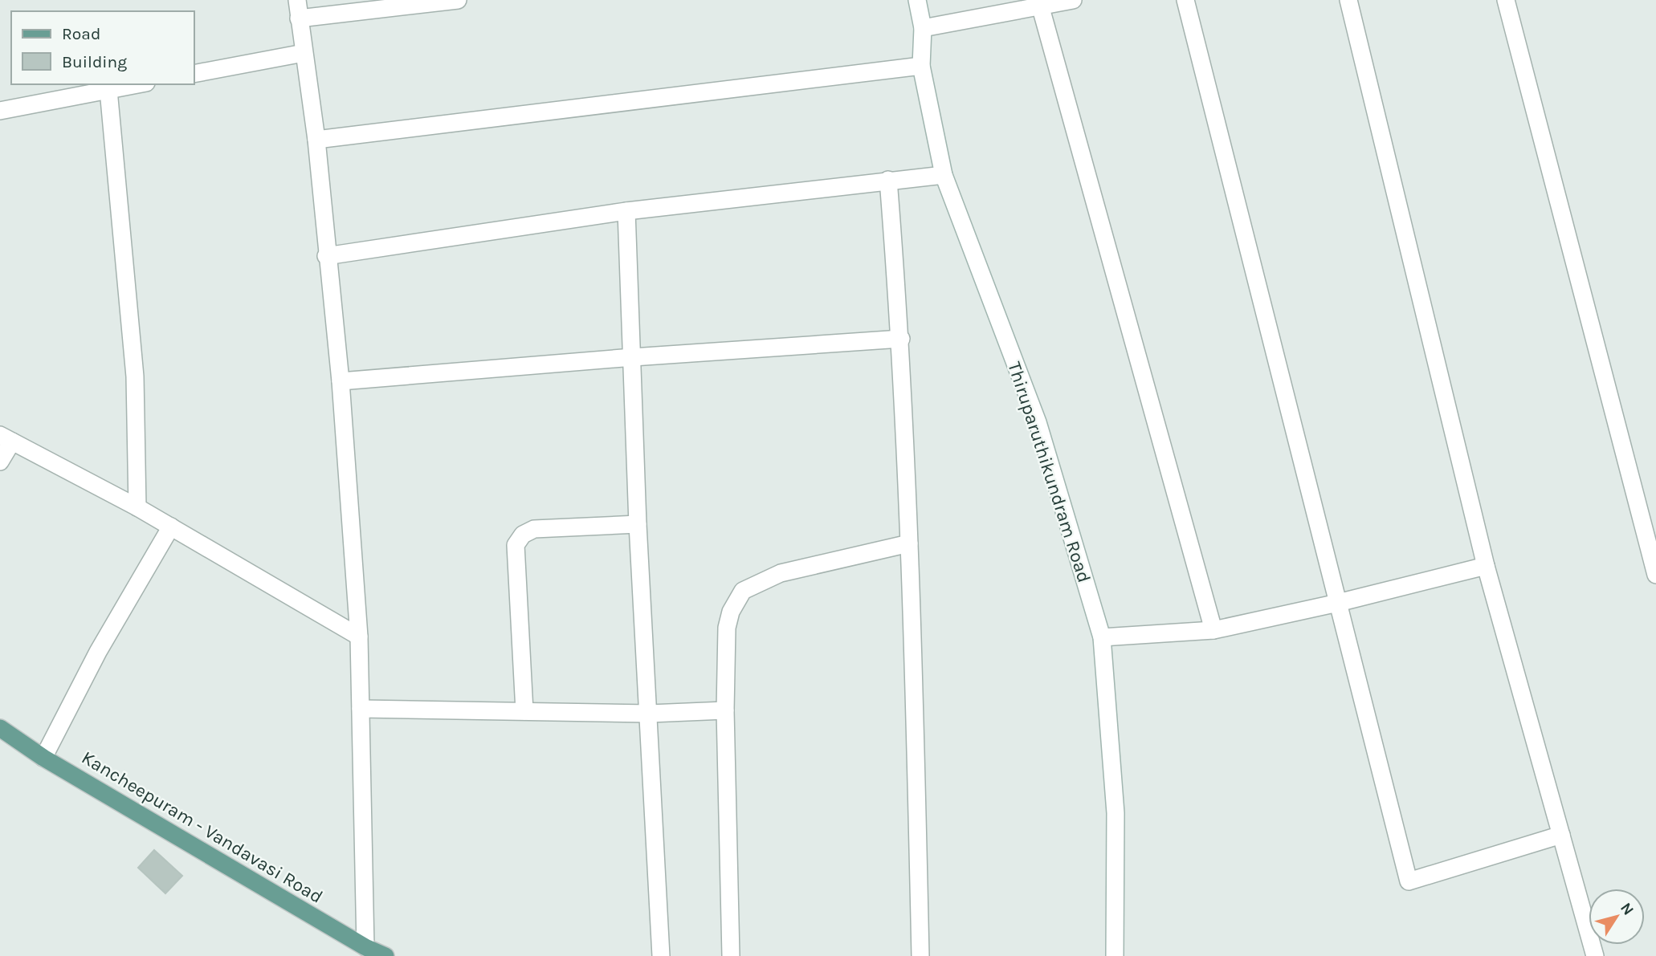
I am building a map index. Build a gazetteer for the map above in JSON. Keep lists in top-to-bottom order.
{
  "streets": {
    "main road": ["Kancheepuram - Vandavasi Road"],
    "street": ["Thiruparuthikundram Road"]
  },
  "legend": ["Road", "Building"],
  "north": "top right"
}
